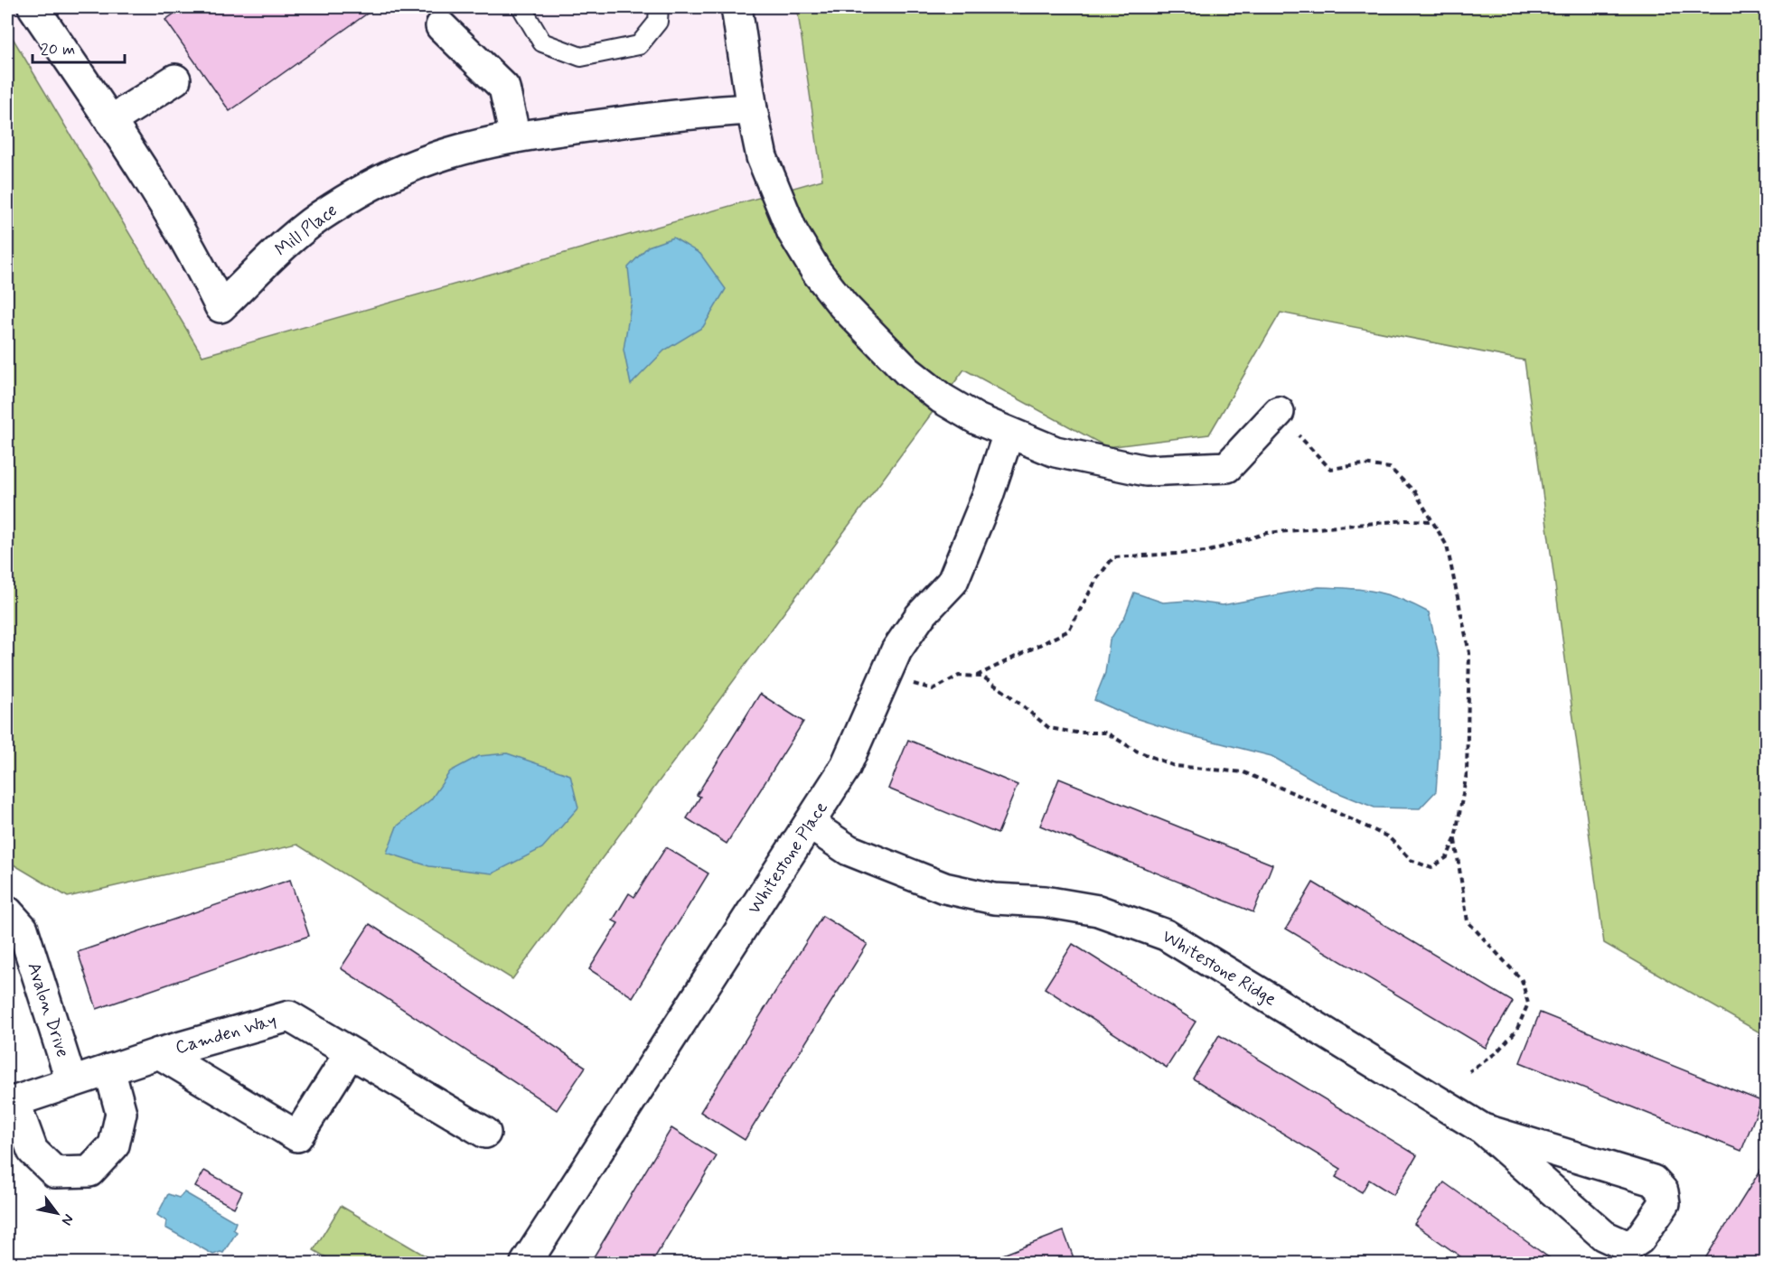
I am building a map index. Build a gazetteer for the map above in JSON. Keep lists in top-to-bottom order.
{
  "streets": {
    "street": [
      "Mill Place",
      "Whitestone Place",
      "Whitestone Ridge",
      "Avalon Drive",
      "Camden Way"
    ]
  },
  "crossings": [
    ["Whitestone Place", "Whitestone Ridge"],
    ["Avalon Drive", "Camden Way"]
  ],
  "scale_bar": "20 m",
  "north": "bottom right"
}
